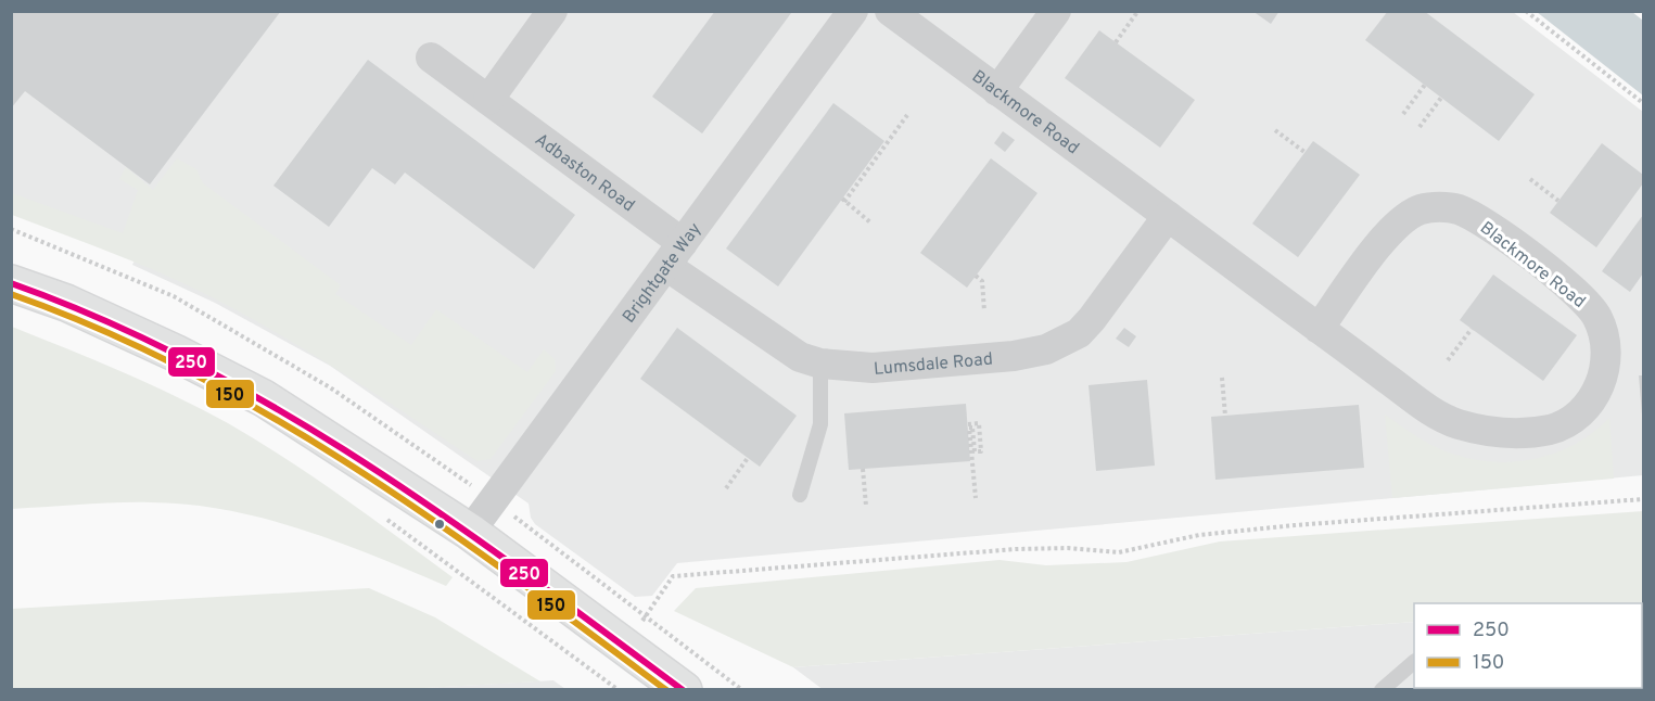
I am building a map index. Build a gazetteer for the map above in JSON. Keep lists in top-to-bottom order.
{
  "streets": {
    "street": [
      "Blackmore Road",
      "Adbaston Road",
      "Brightgate Way",
      "Lumsdale Road"
    ]
  },
  "crossings": [
    ["Blackmore Road", "Lumsdale Road"],
    ["Adbaston Road", "Brightgate Way"],
    ["Adbaston Road", "Lumsdale Road"],
    ["Brightgate Way", "Lumsdale Road"]
  ],
  "lines": ["transit line 250", "transit line 150"],
  "legend": ["250", "150"]
}
